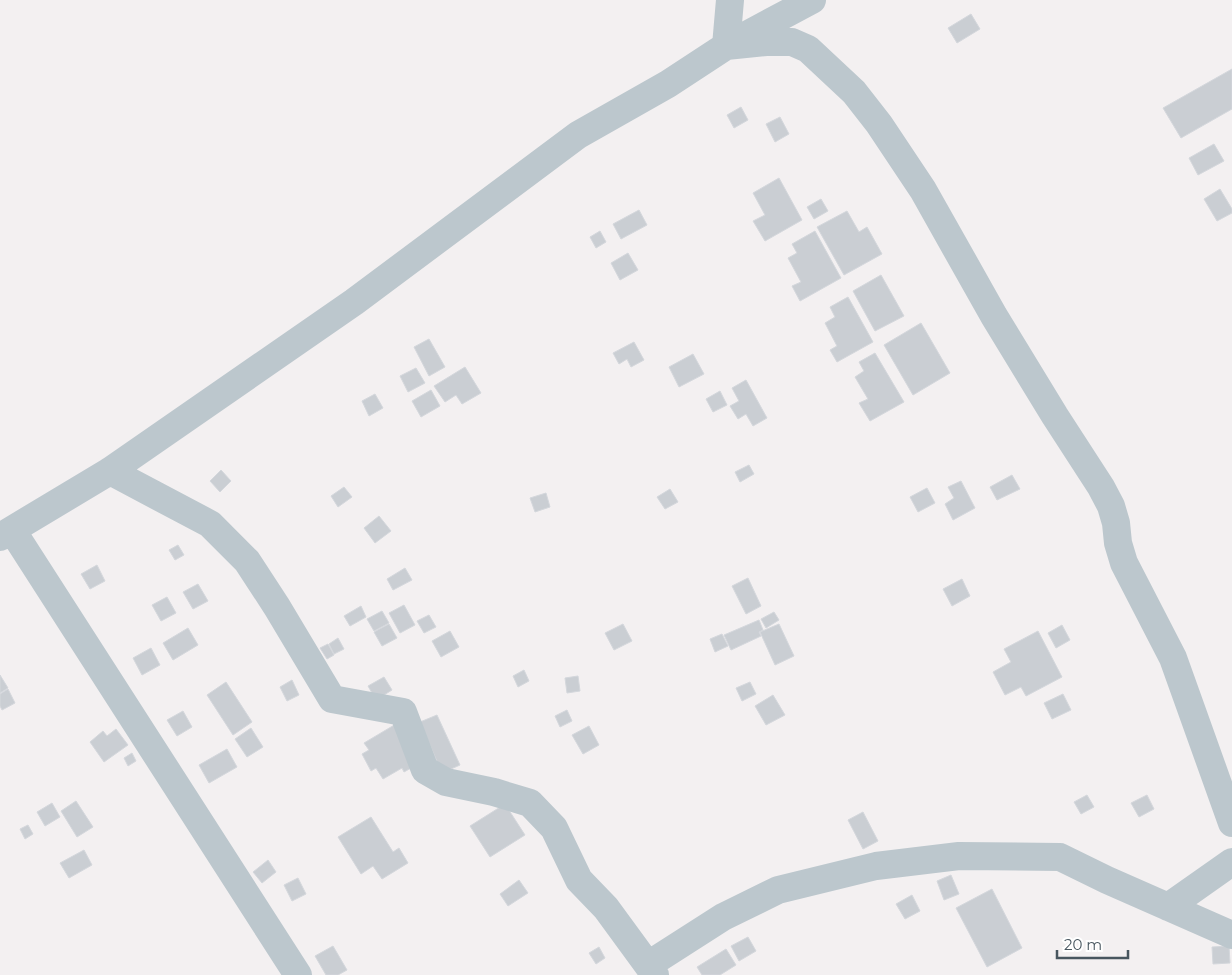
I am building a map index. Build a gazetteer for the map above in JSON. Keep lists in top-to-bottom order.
{
  "scale_bar": "20 m"
}
